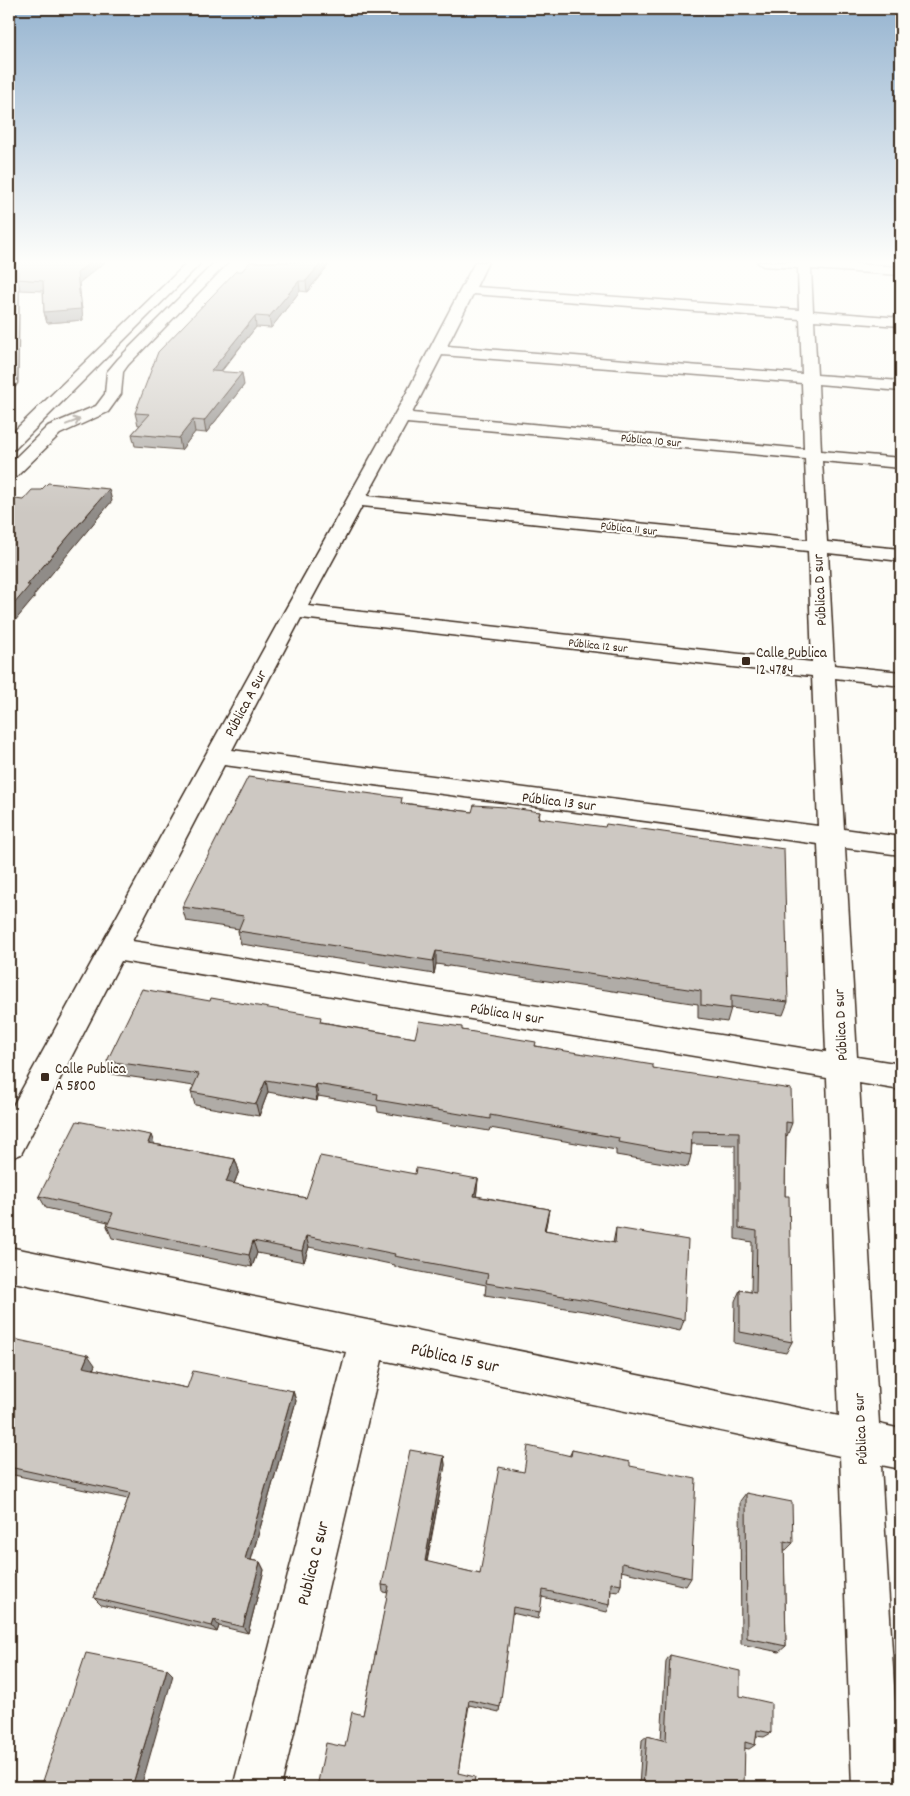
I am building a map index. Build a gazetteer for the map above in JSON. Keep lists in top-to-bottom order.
{
  "streets": {
    "street": [
      "Pública 10 sur",
      "Pública 11 sur",
      "Pública D sur",
      "Pública 12 sur",
      "Pública A Sur",
      "Pública 13 sur",
      "Pública 14 sur",
      "Pública 15 sur",
      "Publica C sur"
    ]
  },
  "crossings": [
    ["Pública 10 sur", "Pública D sur"],
    ["Pública 10 sur", "Pública A Sur"],
    ["Pública 11 sur", "Pública D sur"],
    ["Pública 11 sur", "Pública A Sur"],
    ["Pública D sur", "Pública 12 sur"],
    ["Pública D sur", "Pública 13 sur"],
    ["Pública D sur", "Pública 14 sur"],
    ["Pública D sur", "Pública 15 sur"],
    ["Pública 12 sur", "Pública A Sur"],
    ["Pública A Sur", "Pública 13 sur"],
    ["Pública A Sur", "Pública 14 sur"],
    ["Pública 15 sur", "Publica C sur"]
  ],
  "places": {
    "transit": ["Calle Publica 12 4784", "Calle Publica A 5800"]
  }
}
